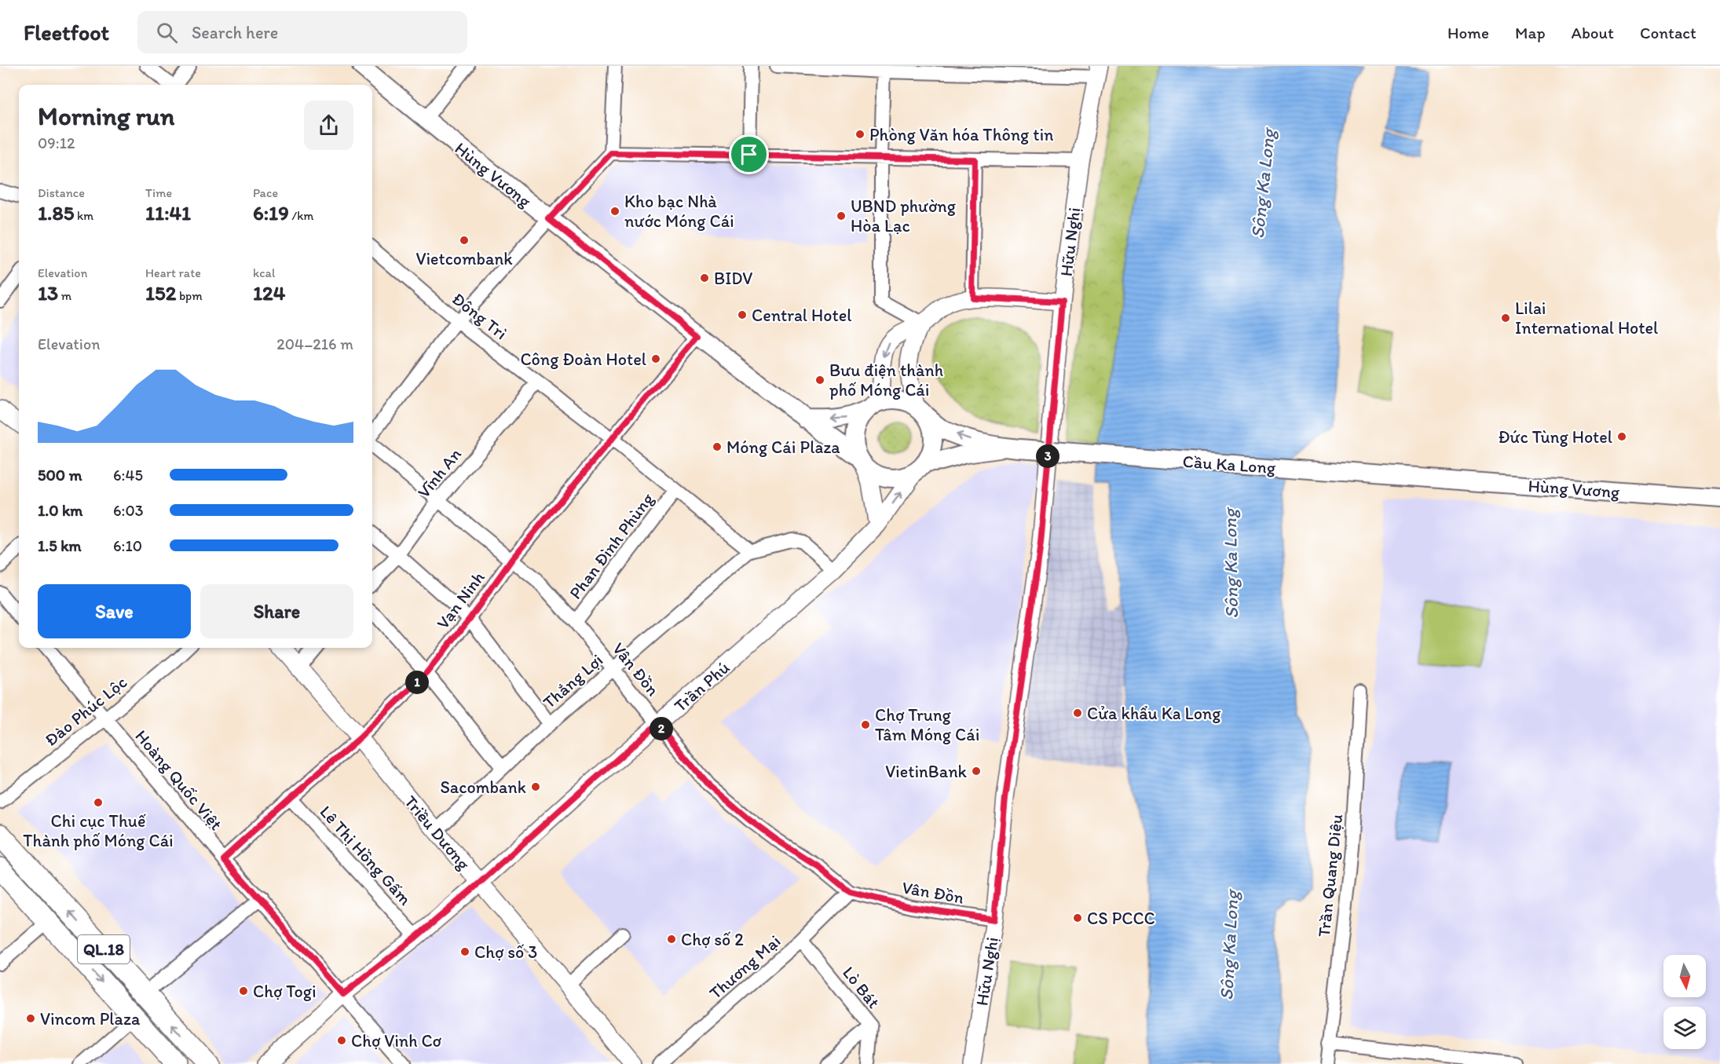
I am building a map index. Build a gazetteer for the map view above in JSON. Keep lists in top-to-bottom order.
{
  "streets": {
    "highway": ["QL.18"],
    "main road": ["Hùng Vương", "Cầu Ka Long"],
    "street": [
      "Hữu Nghị",
      "Đông Trì",
      "Vĩnh An",
      "Phan Đình Phùng",
      "Vạn Ninh",
      "Vân Đồn",
      "Thắng Lợi",
      "Trần Phú",
      "Đào Phúc Lộc",
      "Hoàng Quốc Việt",
      "Triều Dương",
      "Lê Thị Hồng Gấm",
      "Trần Quang Diệu",
      "Thương Mại",
      "Lò Bát"
    ]
  },
  "crossings": [
    ["Hùng Vương", "Cầu Ka Long"],
    ["Hùng Vương", "Vạn Ninh"],
    ["Hùng Vương", "Trần Phú"],
    ["Hữu Nghị", "Vân Đồn"],
    ["Đông Trì", "Vĩnh An"],
    ["Đông Trì", "Phan Đình Phùng"],
    ["Đông Trì", "Vạn Ninh"],
    ["Đông Trì", "Thắng Lợi"],
    ["Vĩnh An", "Vân Đồn"],
    ["Phan Đình Phùng", "Vân Đồn"],
    ["Vạn Ninh", "Vân Đồn"],
    ["Vạn Ninh", "Hoàng Quốc Việt"],
    ["Vạn Ninh", "Triều Dương"],
    ["Vạn Ninh", "Lê Thị Hồng Gấm"],
    ["Vân Đồn", "Thắng Lợi"],
    ["Vân Đồn", "Trần Phú"],
    ["Vân Đồn", "Thương Mại"],
    ["Thắng Lợi", "Trần Phú"],
    ["Thắng Lợi", "Triều Dương"],
    ["Trần Phú", "Hoàng Quốc Việt"],
    ["Trần Phú", "Triều Dương"],
    ["Trần Phú", "Lê Thị Hồng Gấm"],
    ["Đào Phúc Lộc", "Hoàng Quốc Việt"],
    ["Thương Mại", "Lò Bát"]
  ],
  "water": ["Sông Ka Long"],
  "places": [
    "Phòng Văn hóa Thông tin",
    "Kho bạc Nhà nước Móng Cái",
    "UBND phường Hòa Lạc",
    "Vietcombank",
    "BIDV",
    "Central Hotel",
    "Lilai International Hotel",
    "Công Đoàn Hotel",
    "Bưu điện thành phố Móng Cái",
    "Đức Tùng Hotel",
    "Móng Cái Plaza",
    "Cửa khẩu Ka Long",
    "Chợ Trung Tâm Móng Cái",
    "VietinBank",
    "Sacombank",
    "Chi cục Thuế Thành phố Móng Cái",
    "CS PCCC",
    "Chợ số 2",
    "Chợ số 3",
    "Chợ Togi",
    "Vincom Plaza",
    "Chợ Vinh Cơ"
  ],
  "north": "bottom",
  "page": {
    "header": "Fleetfoot",
    "search": "Search here",
    "nav": [
      "Home",
      "Map",
      "About",
      "Contact"
    ],
    "heading": ["Morning run", "09:12"],
    "stats": [
      ["Distance", "1.85 km"],
      ["Time", "11:41"],
      ["Pace", "6:19 /km"],
      ["Elevation", "13 m"],
      ["Heart rate", "152 bpm"],
      ["kcal", "124"]
    ],
    "chart": ["Elevation", "204–216 m"],
    "pins": ["3", "1", "2"],
    "list": [
      {
        "name": "500 m",
        "note": "6:45"
      },
      {
        "name": "1.0 km",
        "note": "6:03"
      },
      {
        "name": "1.5 km",
        "note": "6:10"
      }
    ],
    "buttons": ["Save", "Share"]
  }
}
